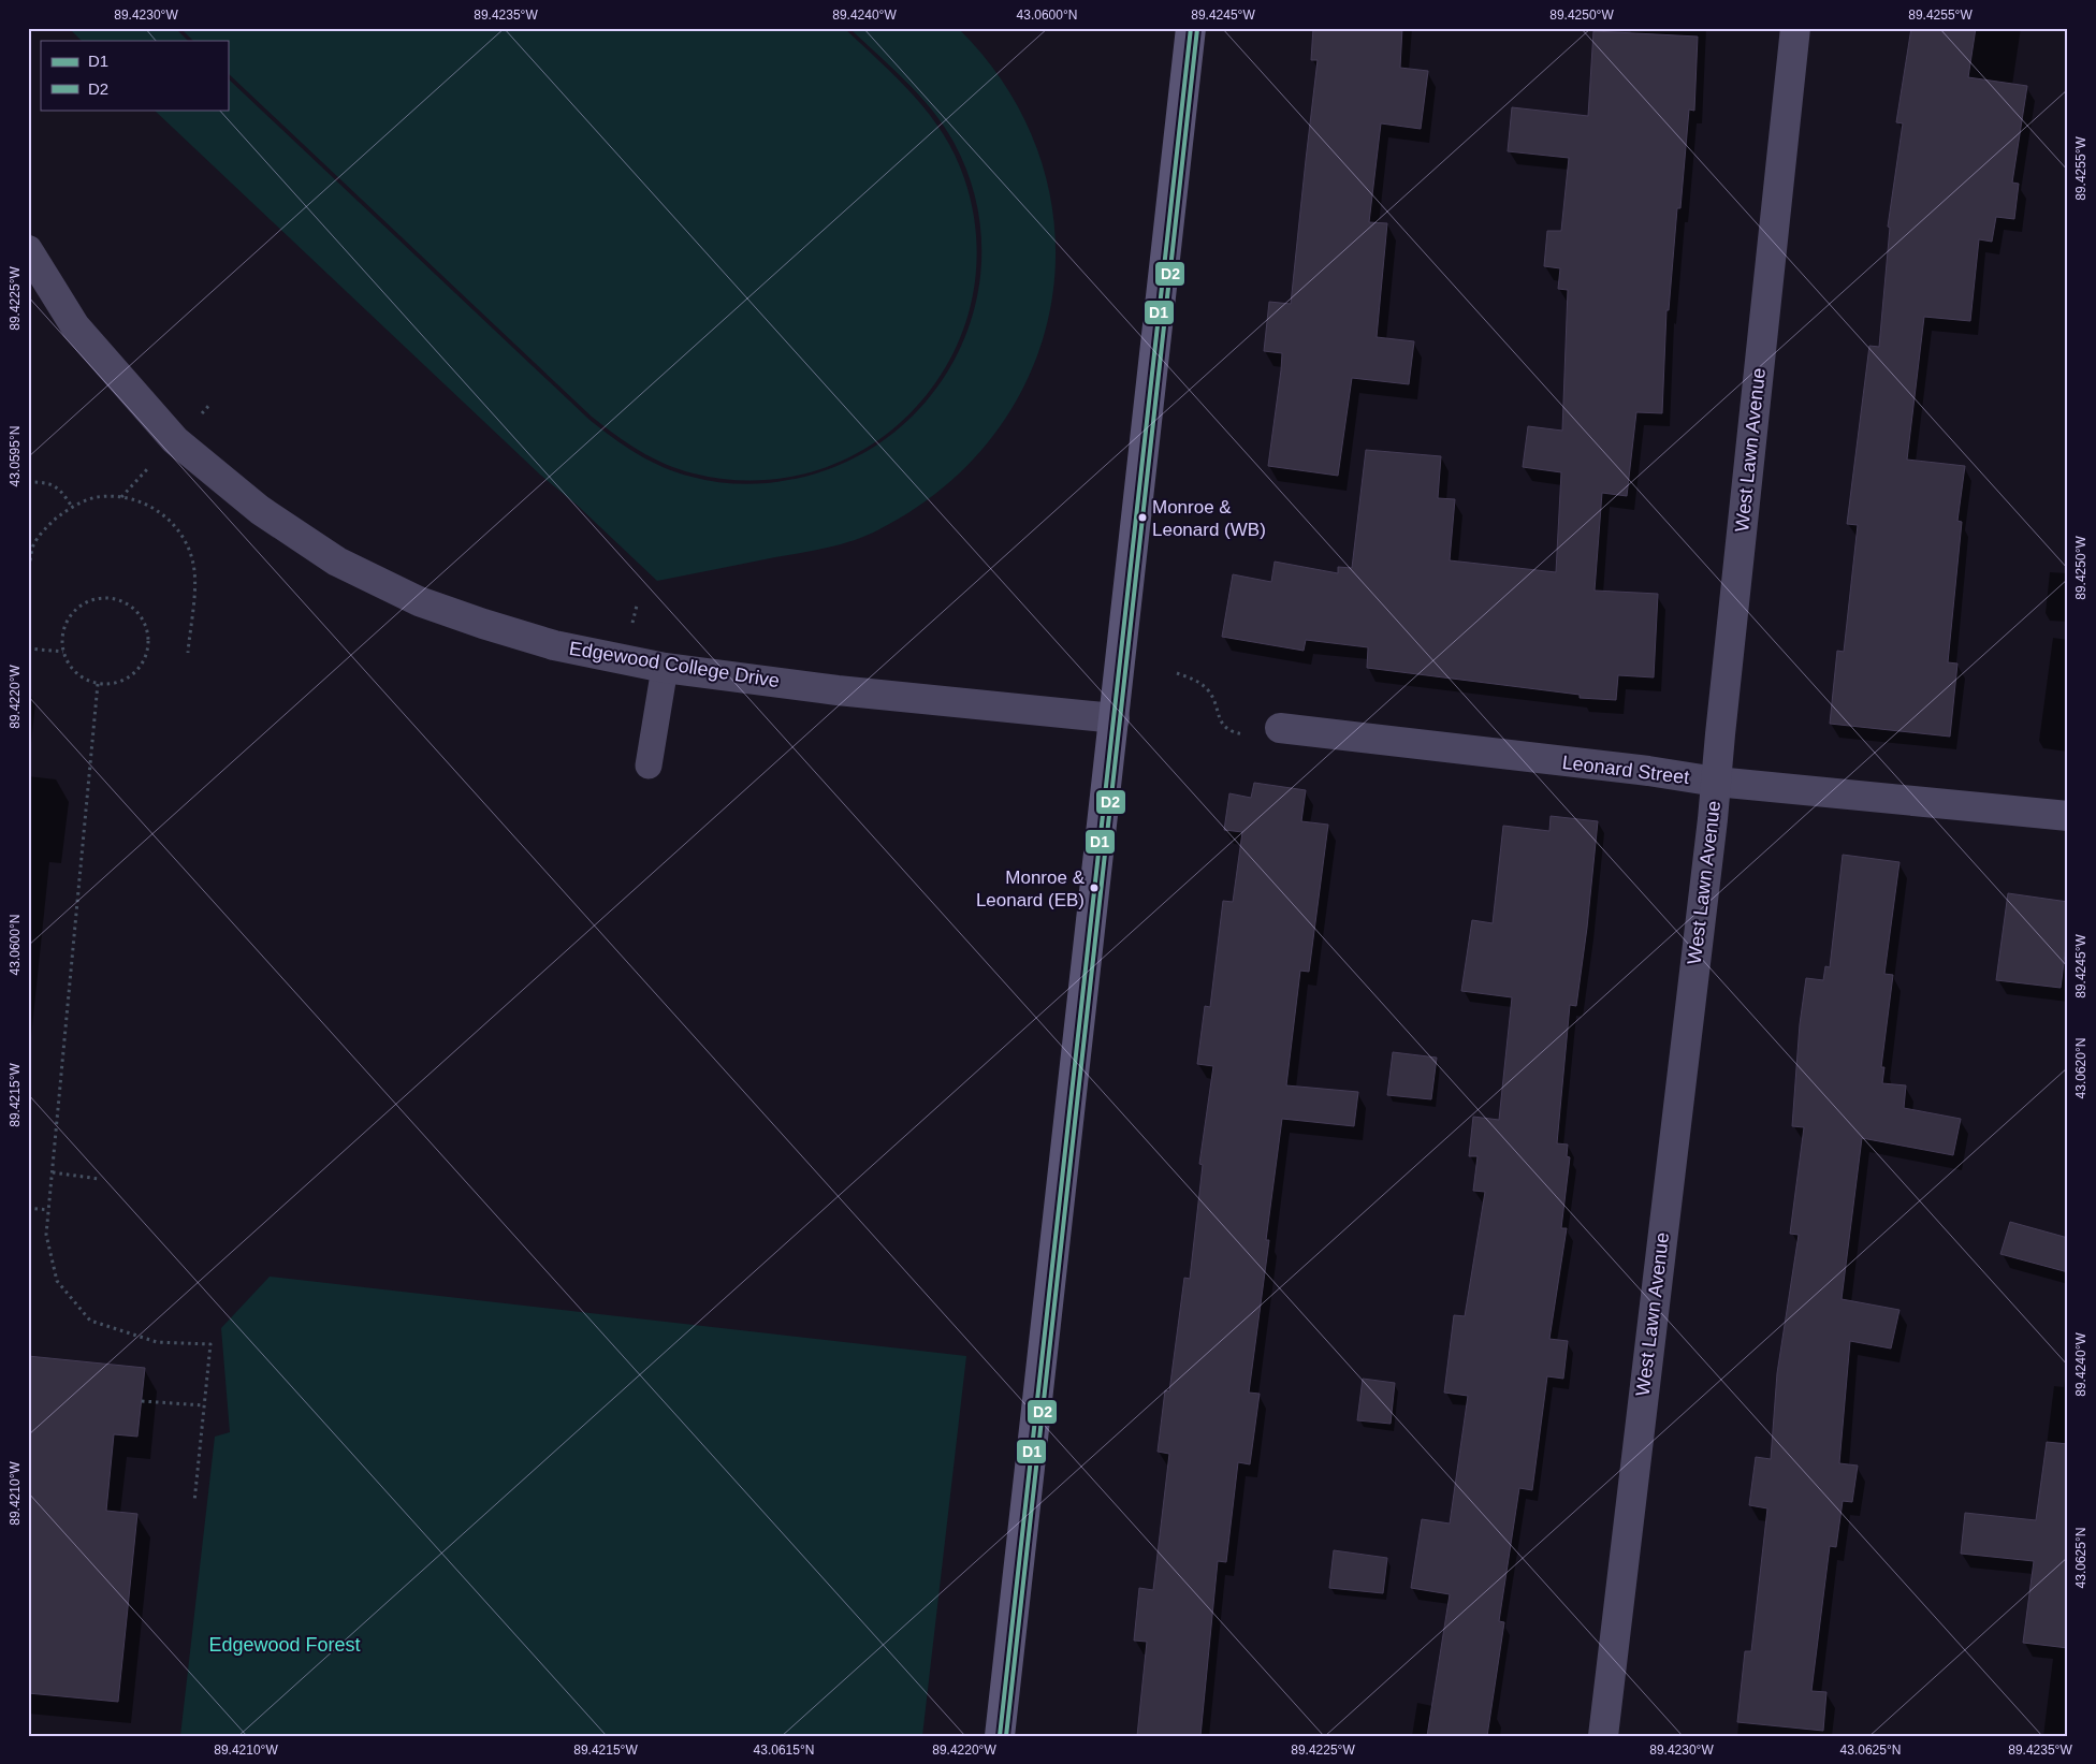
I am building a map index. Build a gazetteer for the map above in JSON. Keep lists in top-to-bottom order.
{
  "streets": {
    "street": ["West Lawn Avenue", "Edgewood College Drive", "Leonard Street"]
  },
  "crossings": [
    ["West Lawn Avenue", "Leonard Street"]
  ],
  "parks": ["Edgewood Forest"],
  "places": ["Monroe & Leonard (WB)", "Monroe & Leonard (EB)"],
  "lines": ["transit line D1", "transit line D2"],
  "legend": ["D1", "D2"],
  "coordinates": [
    "89.4230°W",
    "89.4235°W",
    "89.4240°W",
    "43.0600°N",
    "89.4245°W",
    "89.4250°W",
    "89.4255°W",
    "89.4225°W",
    "43.0595°N",
    "89.4220°W",
    "43.0620°N",
    "89.4215°W",
    "89.4210°W",
    "43.0625°N",
    "43.0615°N"
  ]
}
